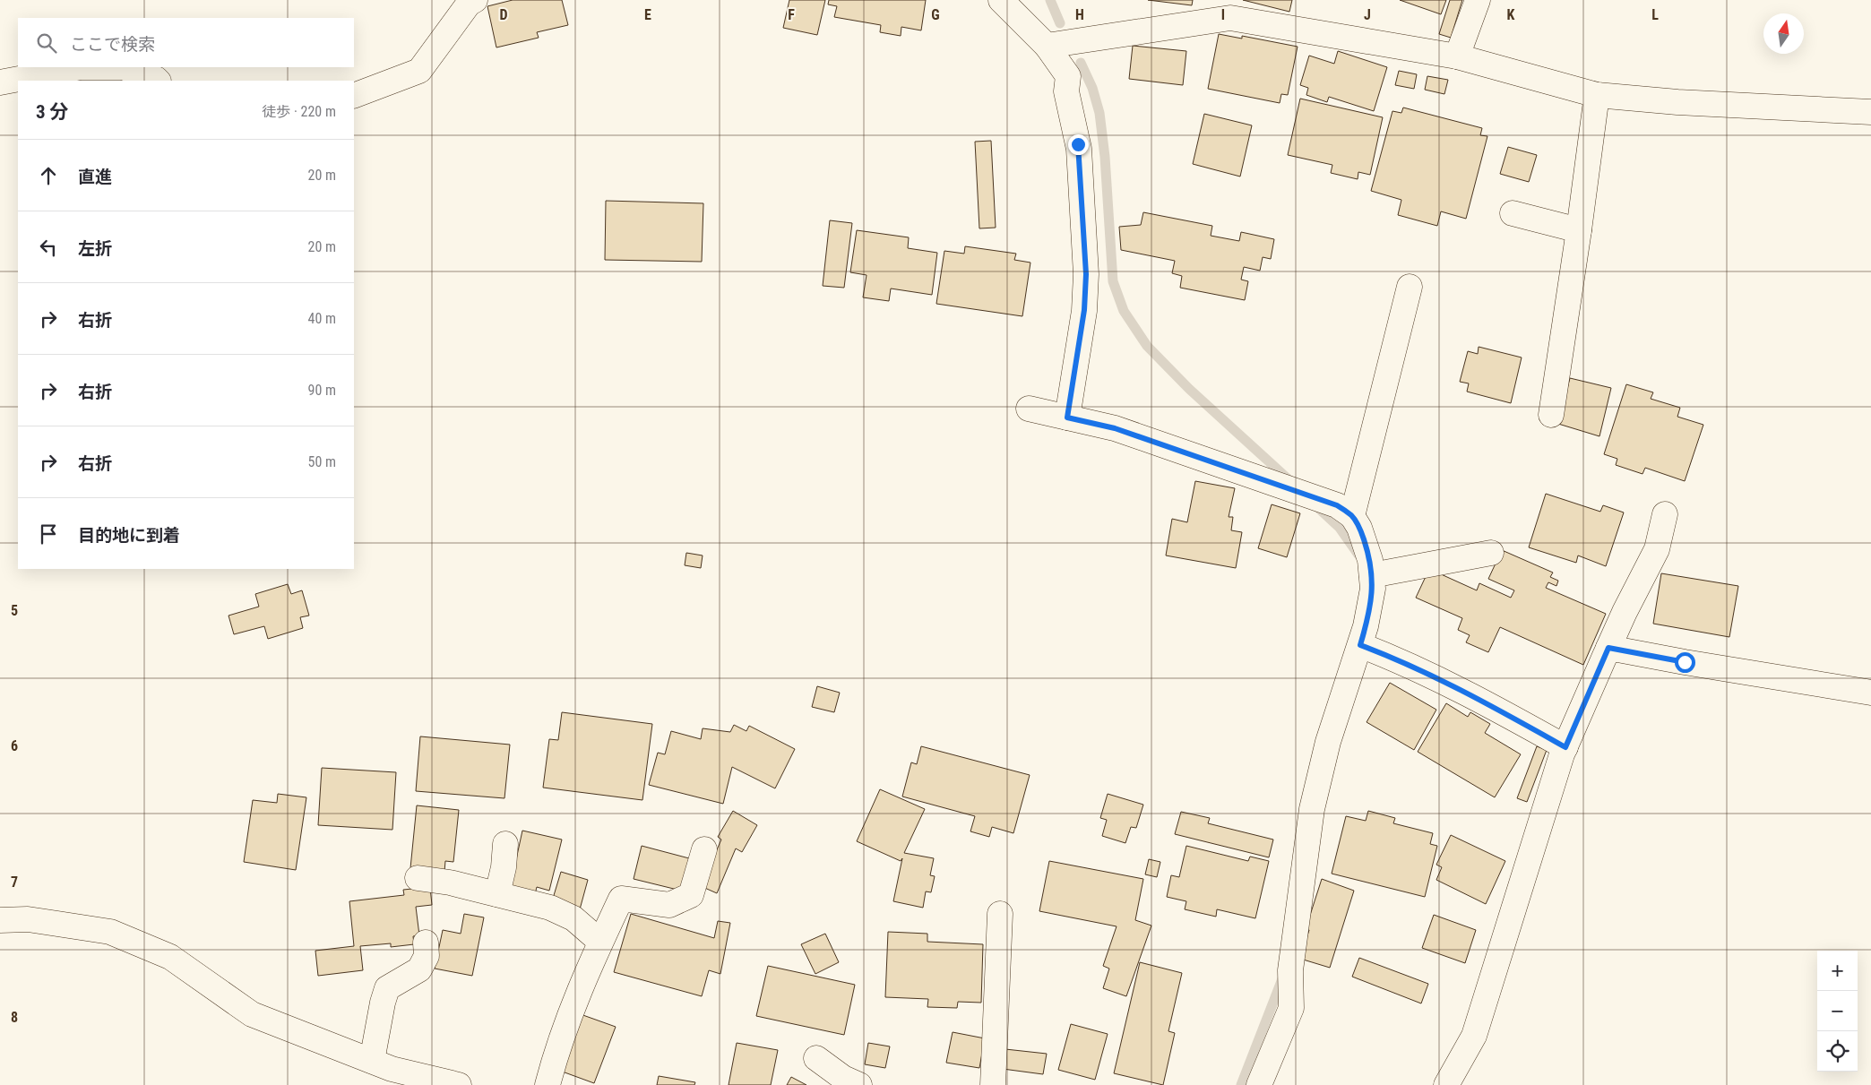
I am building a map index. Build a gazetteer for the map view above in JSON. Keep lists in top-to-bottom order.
{
  "north": "top",
  "page": {
    "search": "ここで検索",
    "heading": ["3 分", "徒歩 · 220 m"],
    "list": [
      ["直進", "20 m"],
      ["左折", "20 m"],
      ["右折", "40 m"],
      ["右折", "90 m"],
      ["右折", "50 m"],
      "目的地に到着"
    ],
    "map_buttons": ["+", "−"]
  },
  "grid": {
    "columns": [
      "D",
      "E",
      "F",
      "G",
      "H",
      "I",
      "J",
      "K",
      "L"
    ],
    "rows": [
      "5",
      "6",
      "7",
      "8"
    ]
  }
}
